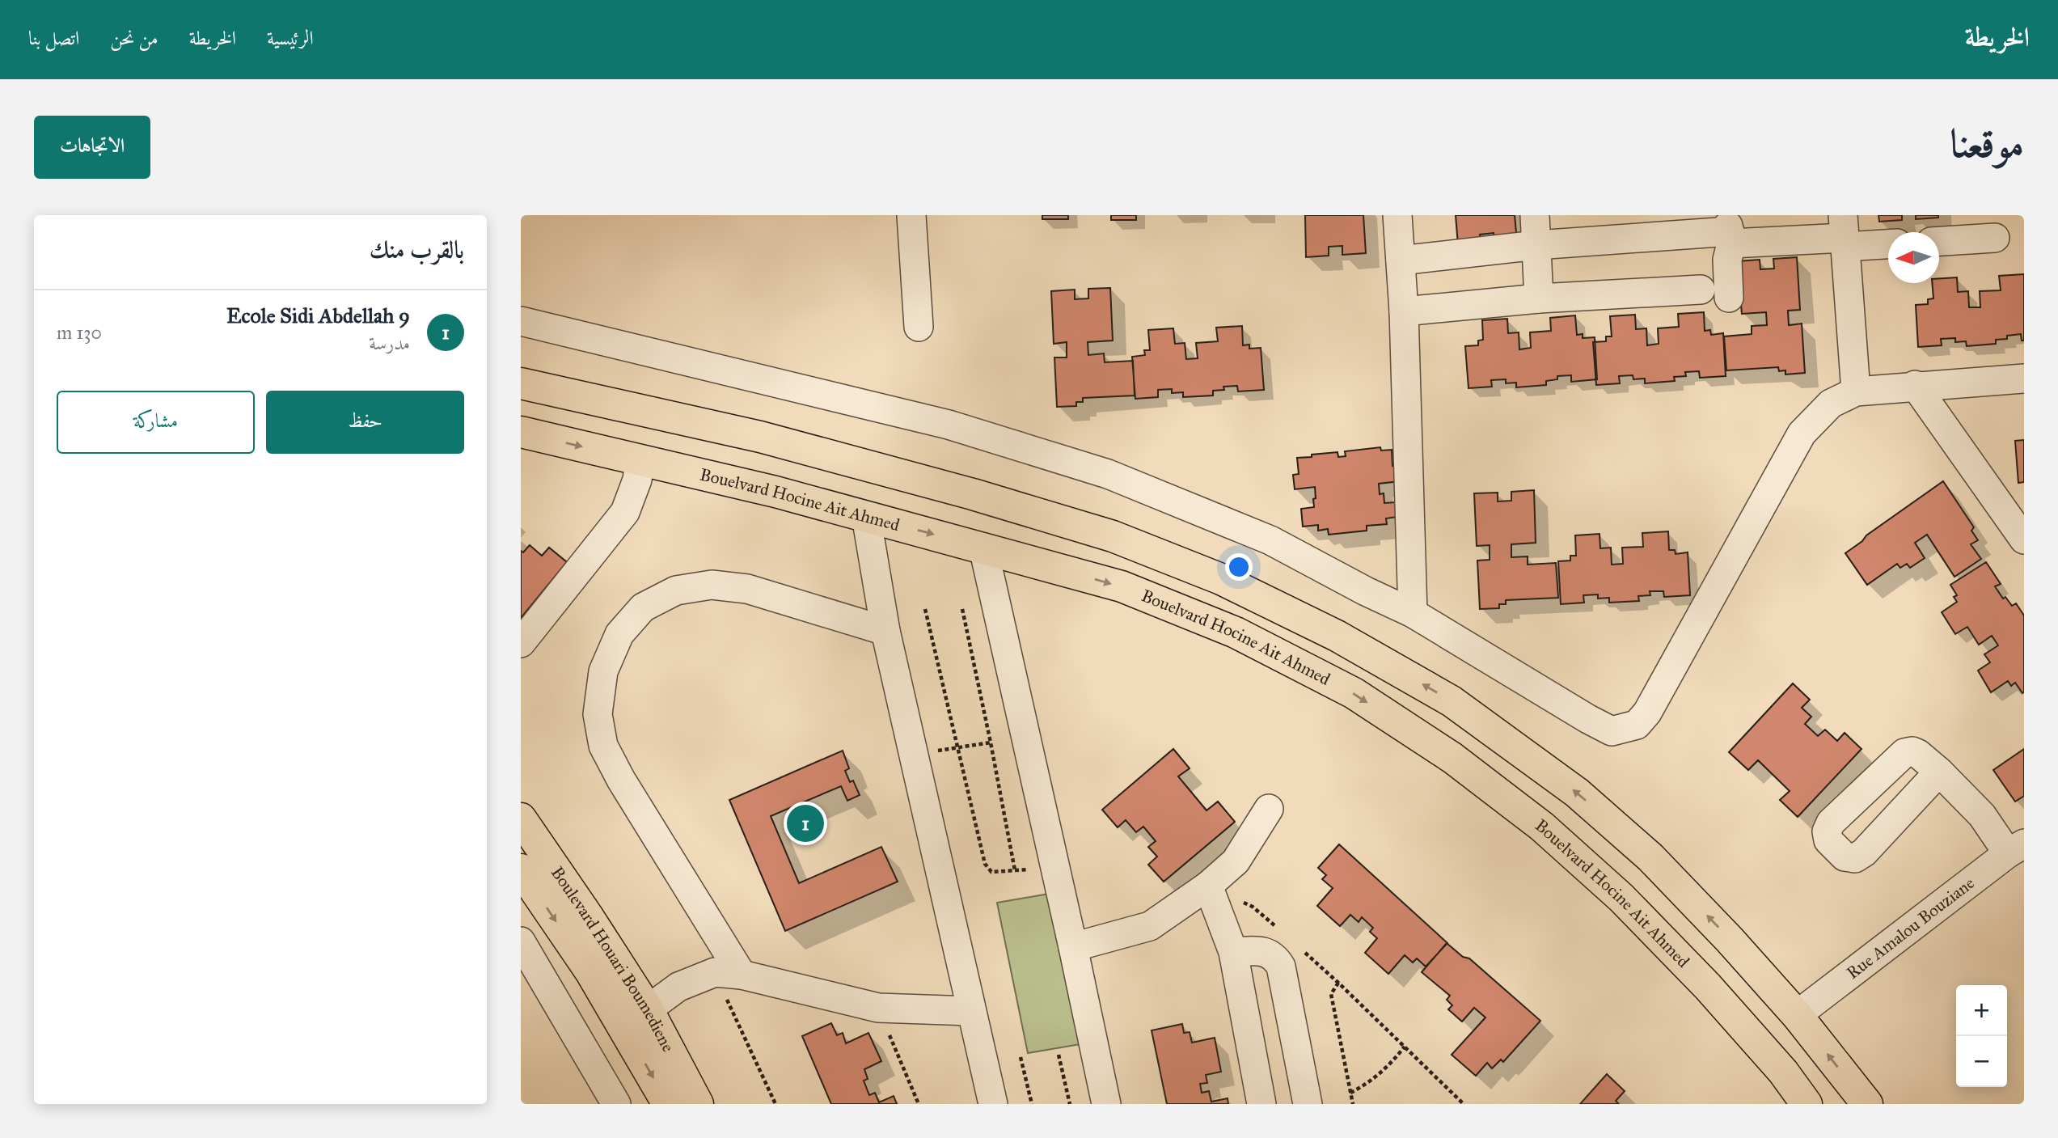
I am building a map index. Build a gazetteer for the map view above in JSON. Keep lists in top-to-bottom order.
{
  "streets": {
    "main road": ["Bouelvard Hocine Ait Ahmed", "Boulevard Houari Boumediene"],
    "street": ["Rue Amalou Bouziane"]
  },
  "north": "left",
  "page": {
    "header": "الخريطة",
    "nav": [
      "الرئيسية",
      "الخريطة",
      "من نحن",
      "اتصل بنا"
    ],
    "title": "موقعنا",
    "buttons": [
      "الاتجاهات",
      ["حفظ", "مشاركة"]
    ],
    "heading": "بالقرب منك",
    "list": [
      {
        "mark": "1",
        "name": "Ecole Sidi Abdellah 9",
        "note": "مدرسة",
        "value": "130 m"
      }
    ],
    "pins": "1",
    "map_buttons": ["+", "−"]
  }
}
